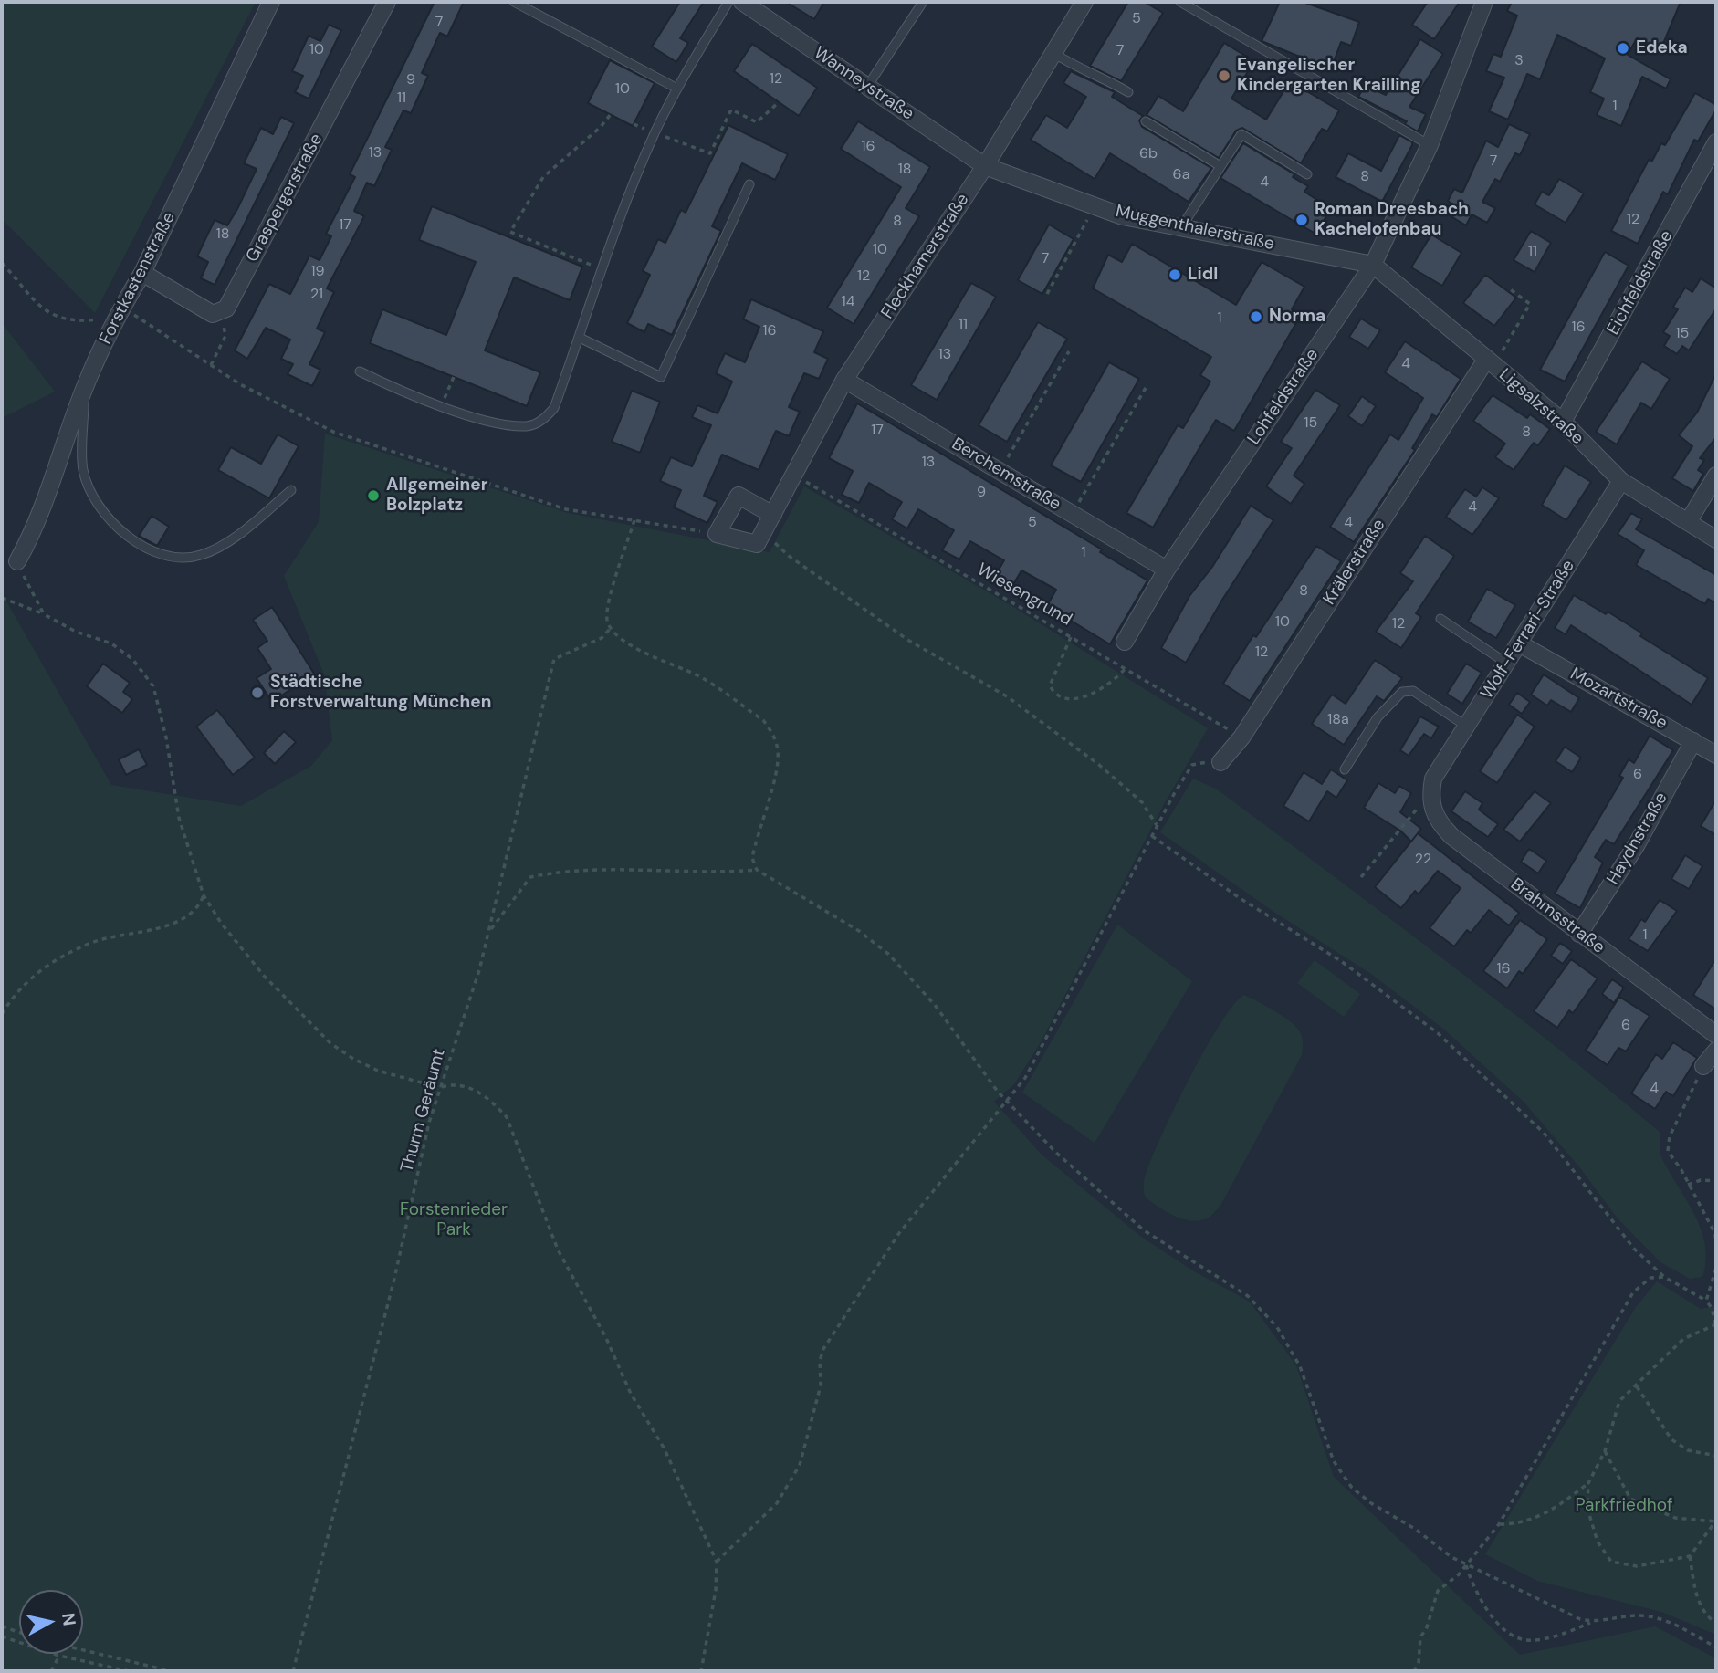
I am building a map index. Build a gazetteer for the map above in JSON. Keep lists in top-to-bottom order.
{
  "streets": {
    "street": [
      "Wanneystraße",
      "Graspergerstraße",
      "Muggenthalerstraße",
      "Fleckhamerstraße",
      "Forstkastenstraße",
      "Eichfeldstraße",
      "Lohfeldstraße",
      "Ligsalzstraße",
      "Berchemstraße",
      "Krälerstraße",
      "Wolf-Ferrari-Straße",
      "Mozartstraße",
      "Haydnstraße",
      "Brahmsstraße"
    ],
    "path": ["Wiesengrund", "Thurm Geräumt"]
  },
  "crossings": [
    ["Wanneystraße", "Muggenthalerstraße"],
    ["Wanneystraße", "Fleckhamerstraße"],
    ["Graspergerstraße", "Forstkastenstraße"],
    ["Muggenthalerstraße", "Fleckhamerstraße"],
    ["Muggenthalerstraße", "Lohfeldstraße"],
    ["Muggenthalerstraße", "Ligsalzstraße"],
    ["Fleckhamerstraße", "Berchemstraße"],
    ["Fleckhamerstraße", "Wiesengrund"],
    ["Eichfeldstraße", "Ligsalzstraße"],
    ["Lohfeldstraße", "Ligsalzstraße"],
    ["Lohfeldstraße", "Berchemstraße"],
    ["Ligsalzstraße", "Krälerstraße"],
    ["Ligsalzstraße", "Wolf-Ferrari-Straße"],
    ["Krälerstraße", "Wiesengrund"],
    ["Wolf-Ferrari-Straße", "Mozartstraße"],
    ["Wolf-Ferrari-Straße", "Brahmsstraße"],
    ["Mozartstraße", "Haydnstraße"],
    ["Haydnstraße", "Brahmsstraße"]
  ],
  "parks": ["Forstenrieder Park", "Parkfriedhof"],
  "places": [
    "Edeka",
    "Evangelischer Kindergarten Krailling",
    "Roman Dreesbach Kachelofenbau",
    "Lidl",
    "Norma",
    "Allgemeiner Bolzplatz",
    "Städtische Forstverwaltung München"
  ],
  "house_numbers": [
    "5",
    "7",
    "10",
    "7",
    "3",
    "12",
    "9",
    "10",
    "11",
    "1",
    "16",
    "13",
    "6b",
    "7",
    "18",
    "6a",
    "8",
    "4",
    "12",
    "8",
    "17",
    "18",
    "10",
    "11",
    "7",
    "19",
    "12",
    "21",
    "14",
    "1",
    "11",
    "16",
    "16",
    "15",
    "13",
    "4",
    "15",
    "17",
    "8",
    "13",
    "9",
    "4",
    "5",
    "4",
    "1",
    "8",
    "10",
    "12",
    "12",
    "18a",
    "6",
    "22",
    "1",
    "16",
    "6",
    "4"
  ],
  "north": "right"
}
